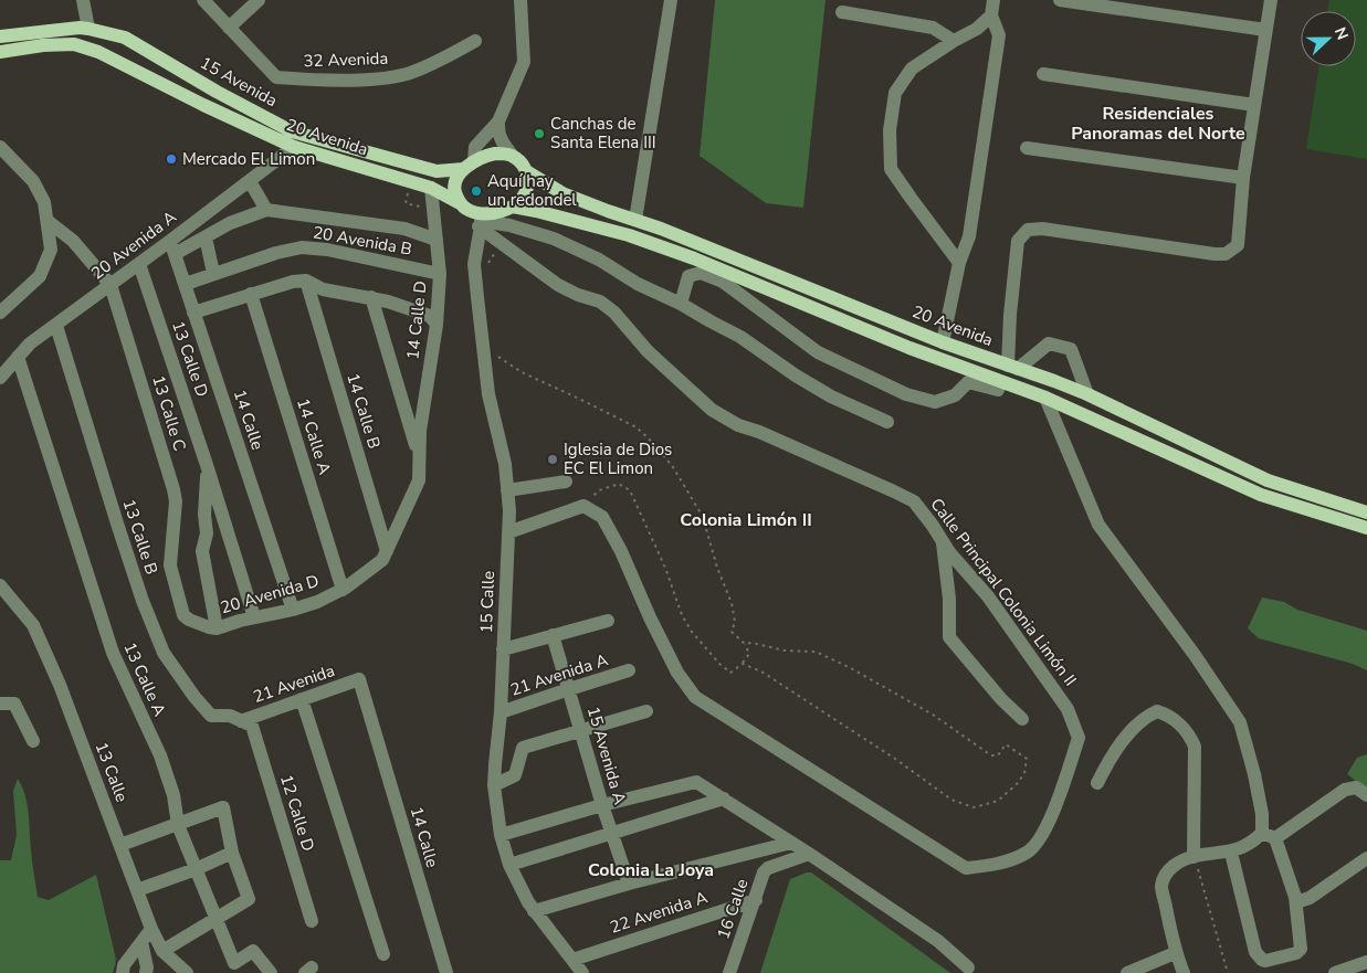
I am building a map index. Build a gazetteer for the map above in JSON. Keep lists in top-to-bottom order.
{
  "streets": {
    "main road": ["15 Avenida", "20 Avenida"],
    "street": [
      "32 Avenida",
      "20 Avenida B",
      "20 Avenida A",
      "14 Calle D",
      "13 Calle D",
      "14 Calle B",
      "13 Calle C",
      "14 Calle",
      "14 Calle A",
      "13 Calle B",
      "Calle Principal Colonia Limón II",
      "20 Avenida D",
      "15 Calle",
      "21 Avenida A",
      "13 Calle A",
      "21 Avenida",
      "15 Avenida A",
      "13 Calle",
      "12 Calle D",
      "16 Calle",
      "22 Avenida A"
    ]
  },
  "crossings": [
    ["15 Avenida", "20 Avenida"],
    ["15 Avenida", "Calle Principal Colonia Limón II"],
    ["15 Avenida", "15 Calle"],
    ["20 Avenida", "20 Avenida A"],
    ["20 Avenida", "14 Calle D"],
    ["20 Avenida", "Calle Principal Colonia Limón II"],
    ["20 Avenida", "15 Calle"],
    ["20 Avenida B", "14 Calle D"],
    ["20 Avenida B", "14 Calle"],
    ["20 Avenida A", "14 Calle D"],
    ["20 Avenida A", "13 Calle D"],
    ["20 Avenida A", "13 Calle C"],
    ["20 Avenida A", "14 Calle"],
    ["20 Avenida A", "13 Calle B"],
    ["20 Avenida A", "13 Calle A"],
    ["14 Calle D", "20 Avenida D"],
    ["13 Calle D", "13 Calle C"],
    ["13 Calle D", "20 Avenida D"],
    ["14 Calle B", "20 Avenida D"],
    ["13 Calle C", "20 Avenida D"],
    ["14 Calle", "20 Avenida D"],
    ["14 Calle", "21 Avenida"],
    ["14 Calle A", "20 Avenida D"],
    ["13 Calle B", "21 Avenida"],
    ["13 Calle B", "12 Calle D"],
    ["Calle Principal Colonia Limón II", "15 Calle"],
    ["15 Calle", "21 Avenida A"],
    ["15 Calle", "22 Avenida A"],
    ["21 Avenida A", "15 Avenida A"],
    ["21 Avenida", "12 Calle D"],
    ["16 Calle", "22 Avenida A"]
  ],
  "districts": ["Residenciales Panoramas del Norte", "Colonia Limón II", "Colonia La Joya"],
  "places": [
    "Canchas de Santa Elena III",
    "Mercado El Limon",
    "Aquí hay un redondel",
    "Iglesia de Dios EC El Limon"
  ],
  "north": "right"
}
